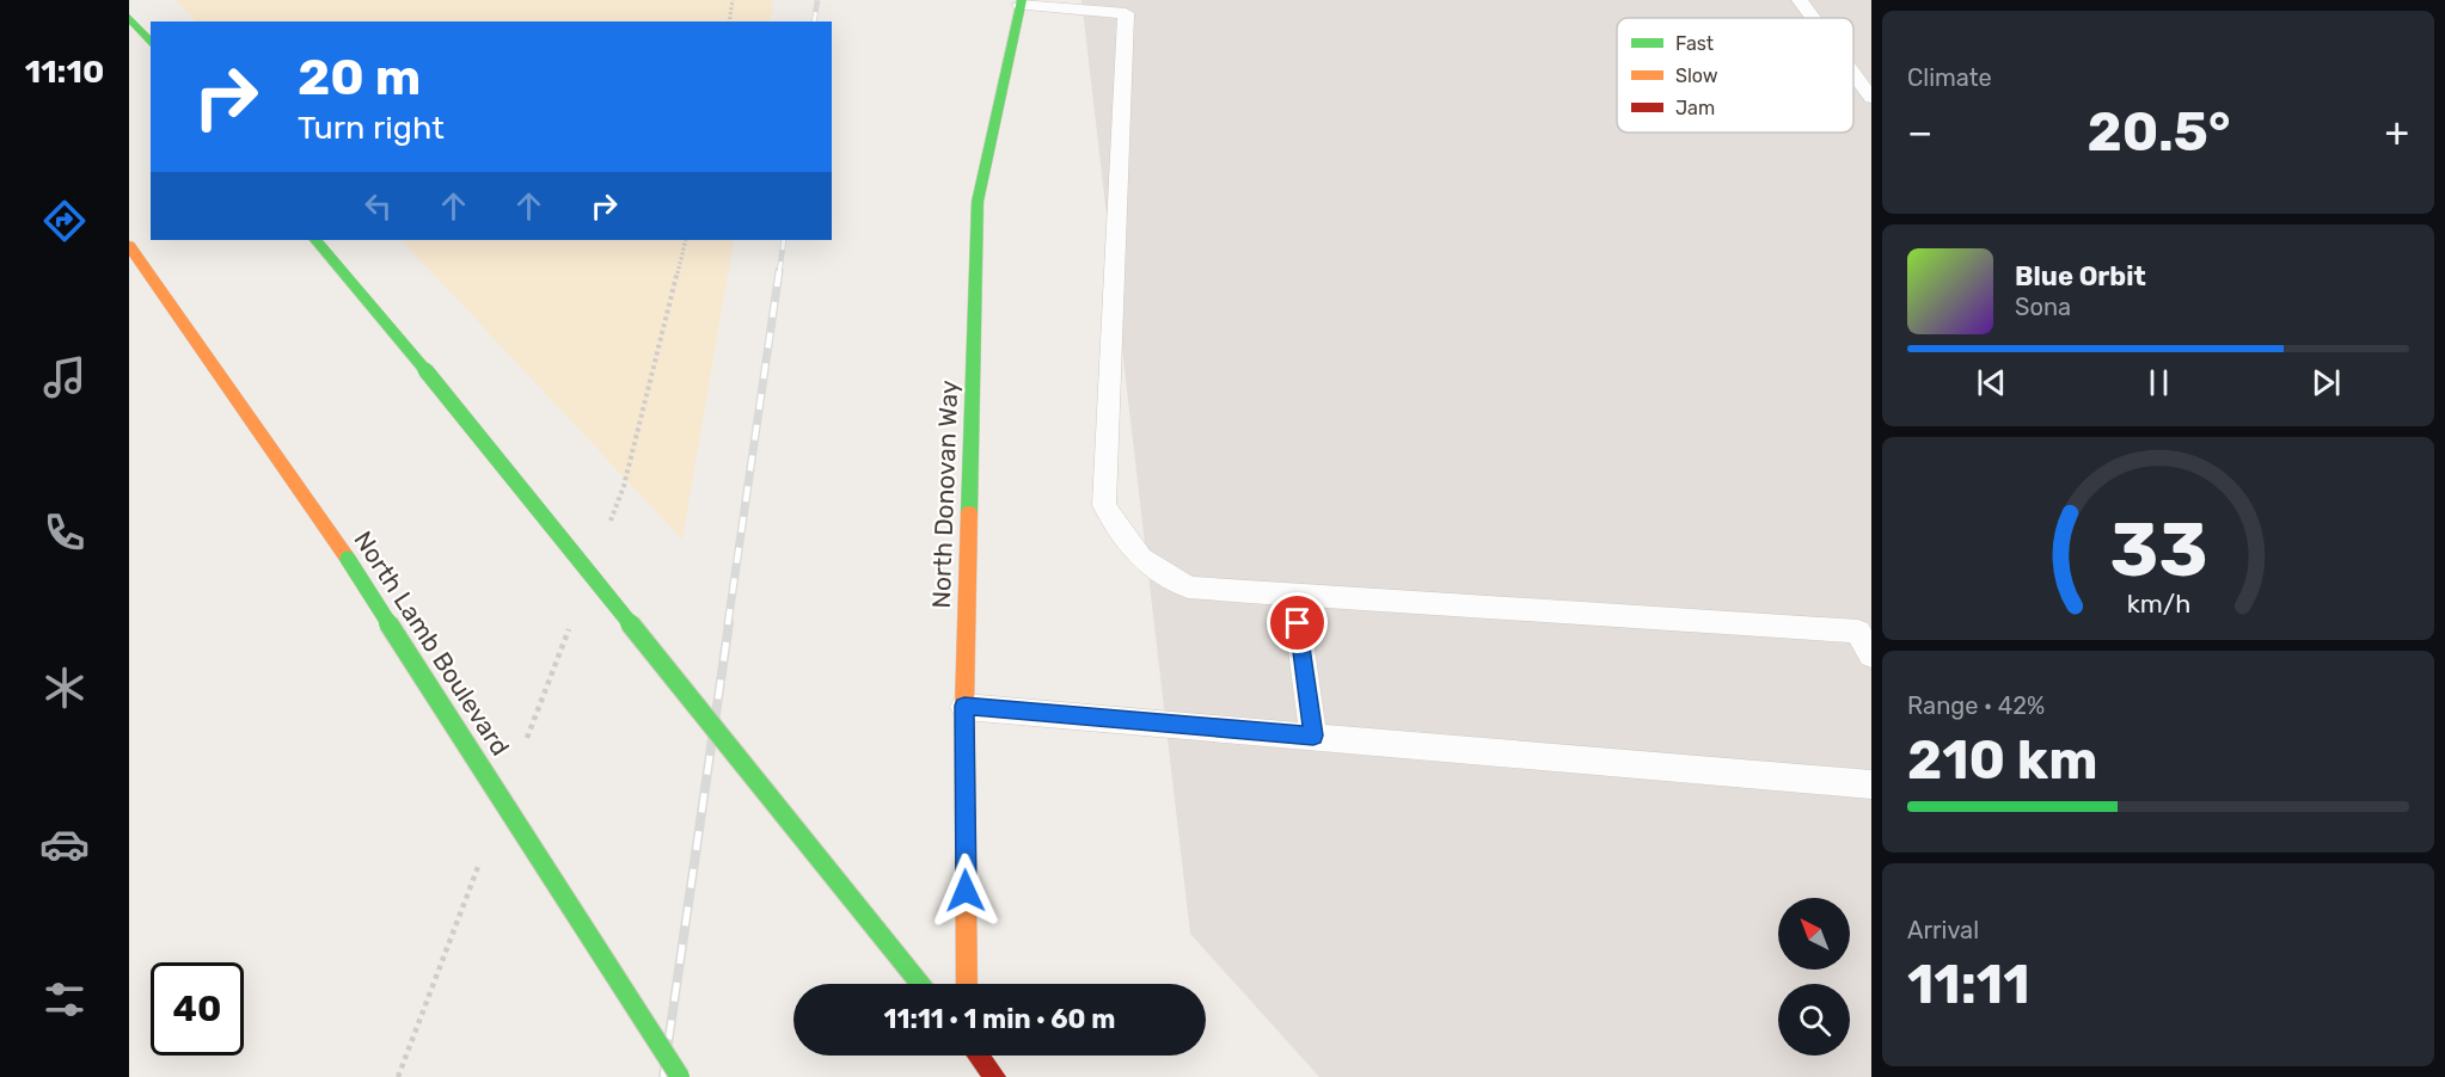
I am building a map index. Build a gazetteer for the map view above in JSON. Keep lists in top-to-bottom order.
{
  "streets": {
    "main road": ["North Donovan Way", "North Lamb Boulevard"]
  },
  "legend": ["Fast", "Slow", "Jam"],
  "north": "top left",
  "page": {
    "tabs": "11:10",
    "tile": [
      "Climate",
      ["Range · 42%", "210 km"],
      ["Arrival", "11:11"]
    ],
    "turn": ["20 m", "Turn right"],
    "heat": ["−", "20.5°", "+"],
    "song": ["Blue Orbit", "Sona"],
    "limit": "40",
    "trip": "11:11 · 1 min · 60 m",
    "gauge": ["33", "km/h"]
  }
}
